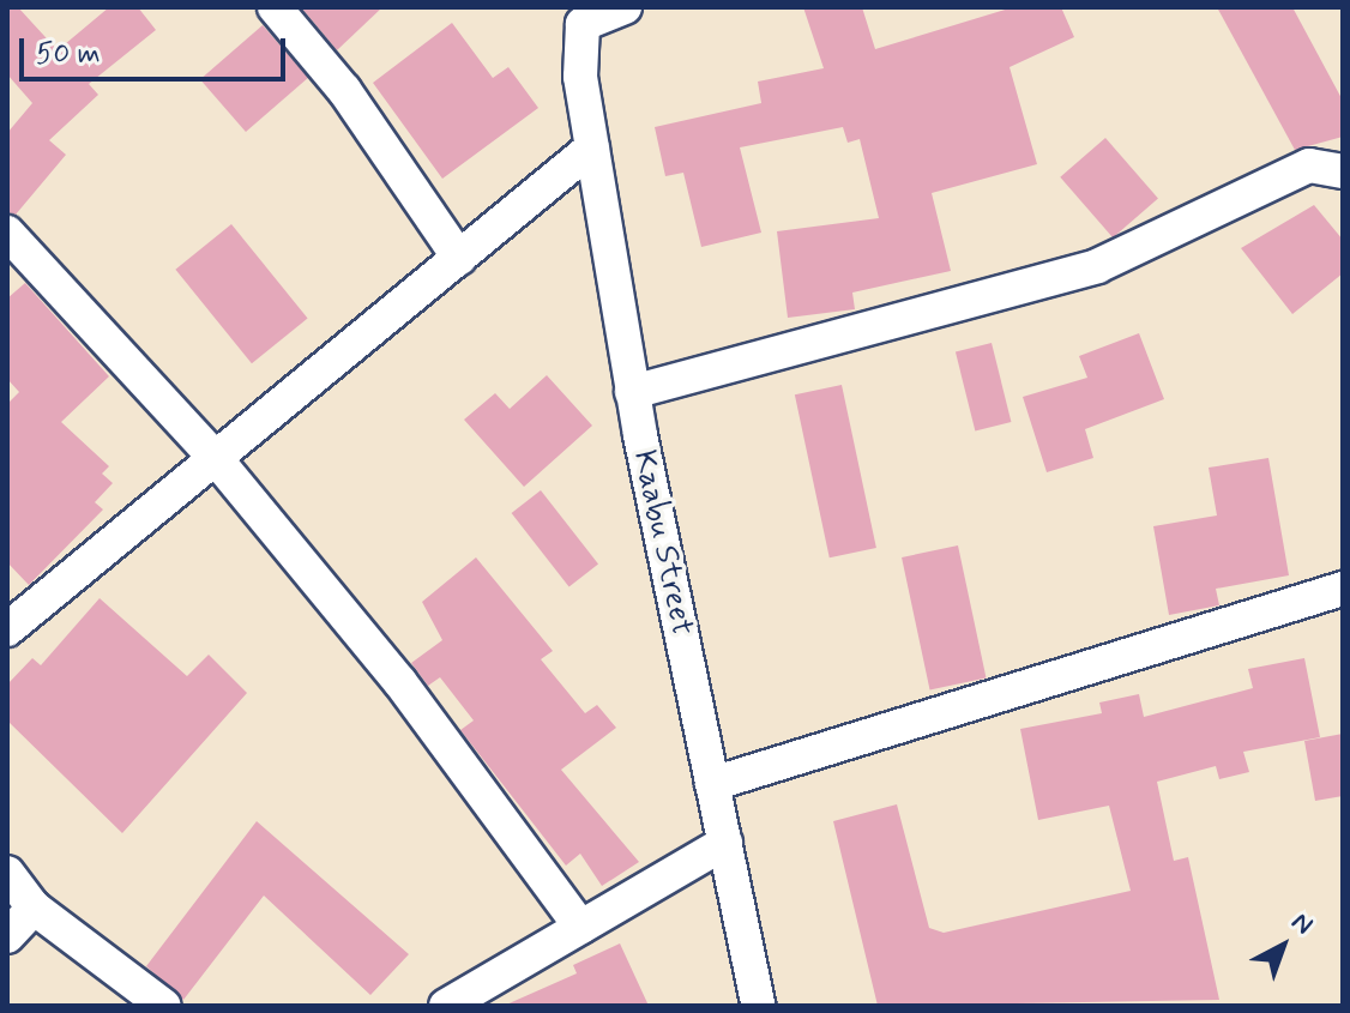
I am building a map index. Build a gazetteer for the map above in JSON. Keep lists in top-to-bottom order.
{
  "streets": {
    "street": ["Kaabu Street"]
  },
  "scale_bar": "50 m",
  "north": "top right"
}
